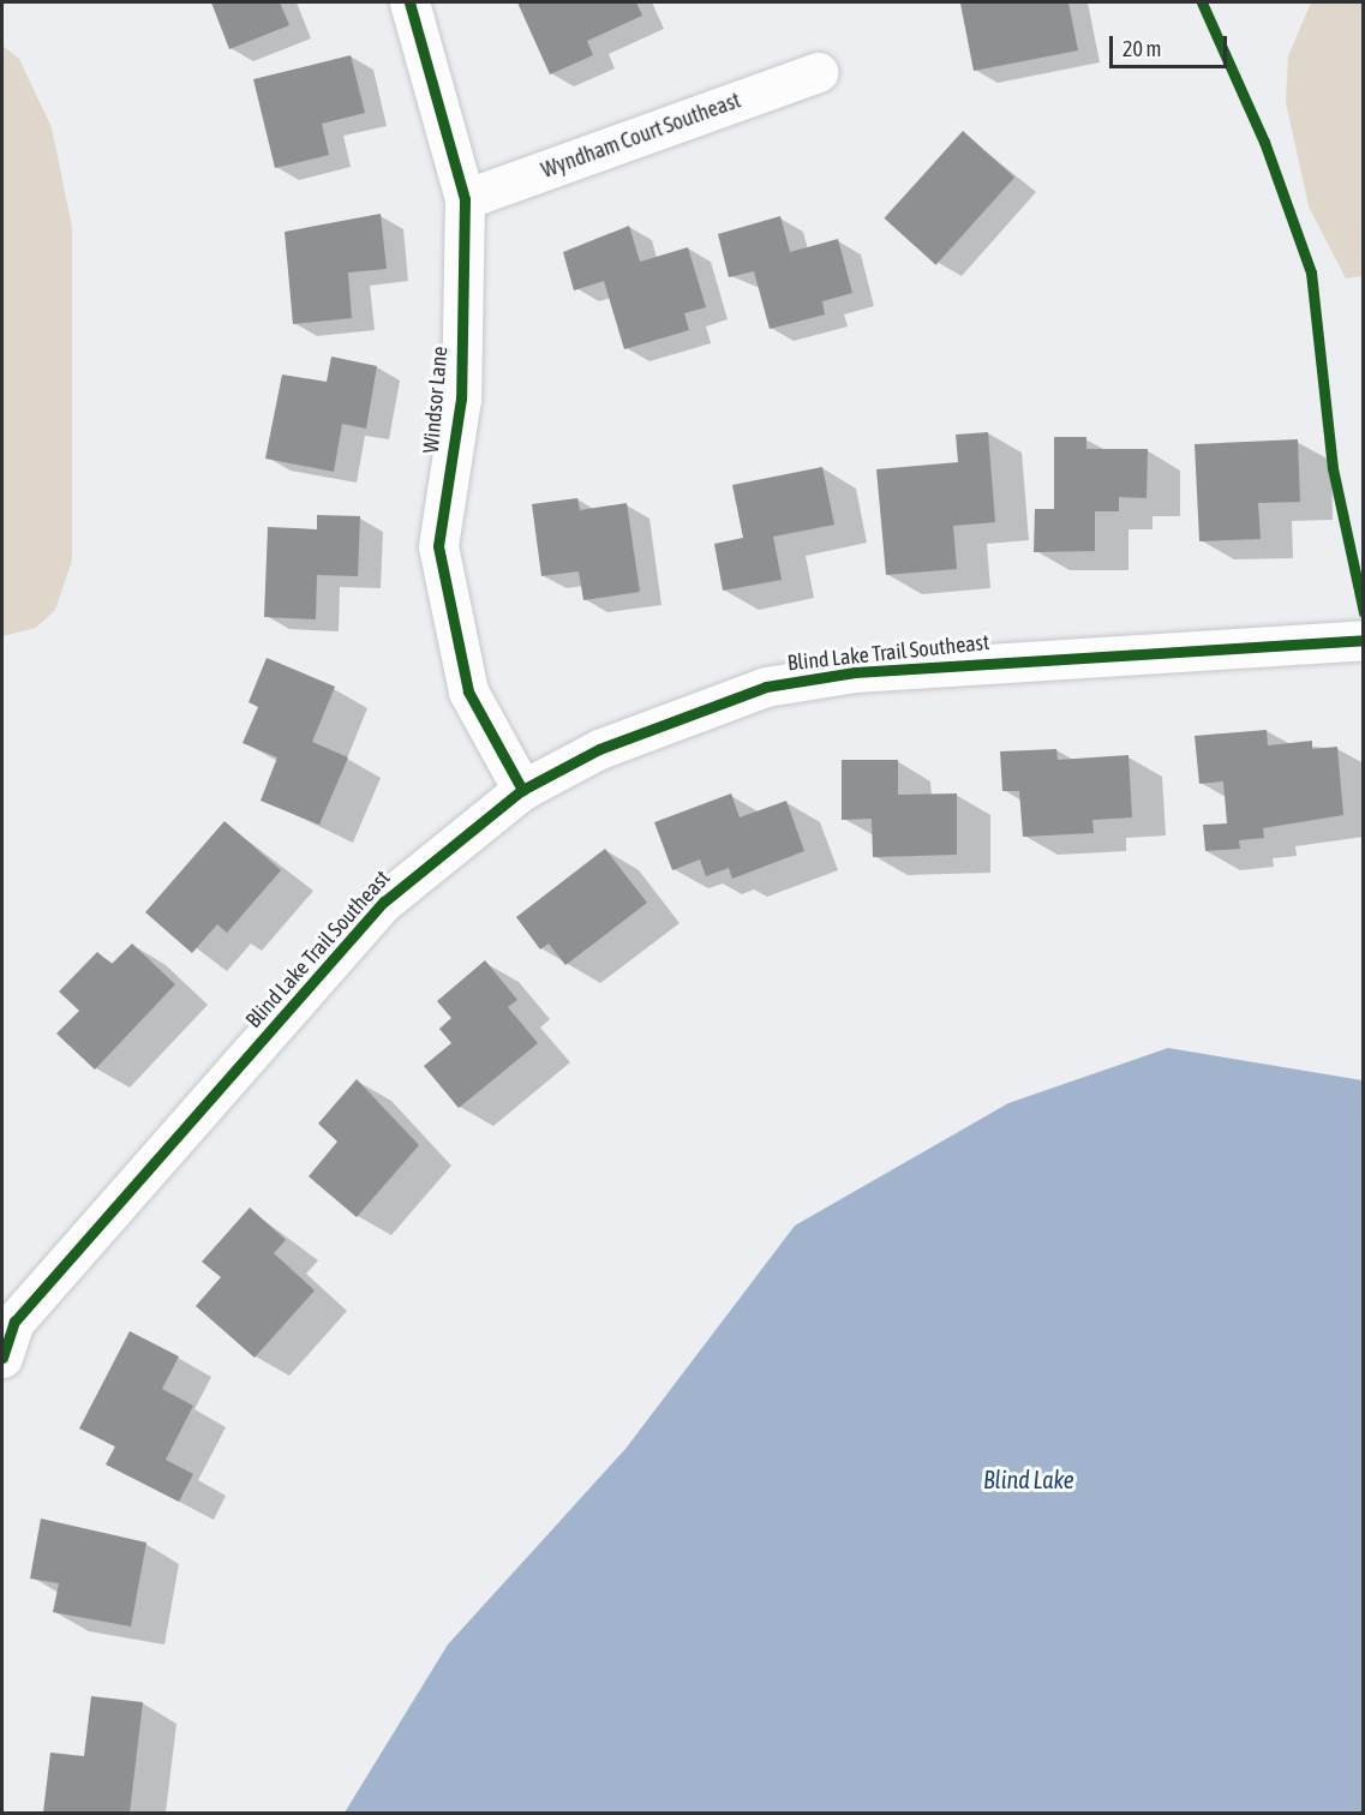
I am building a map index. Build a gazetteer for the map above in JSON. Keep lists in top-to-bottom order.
{
  "streets": {
    "street": ["Wyndham Court Southeast", "Windsor Lane", "Blind Lake Trail Southeast"]
  },
  "crossings": [
    ["Wyndham Court Southeast", "Windsor Lane"],
    ["Windsor Lane", "Blind Lake Trail Southeast"]
  ],
  "water": ["Blind Lake"],
  "scale_bar": "20 m"
}
